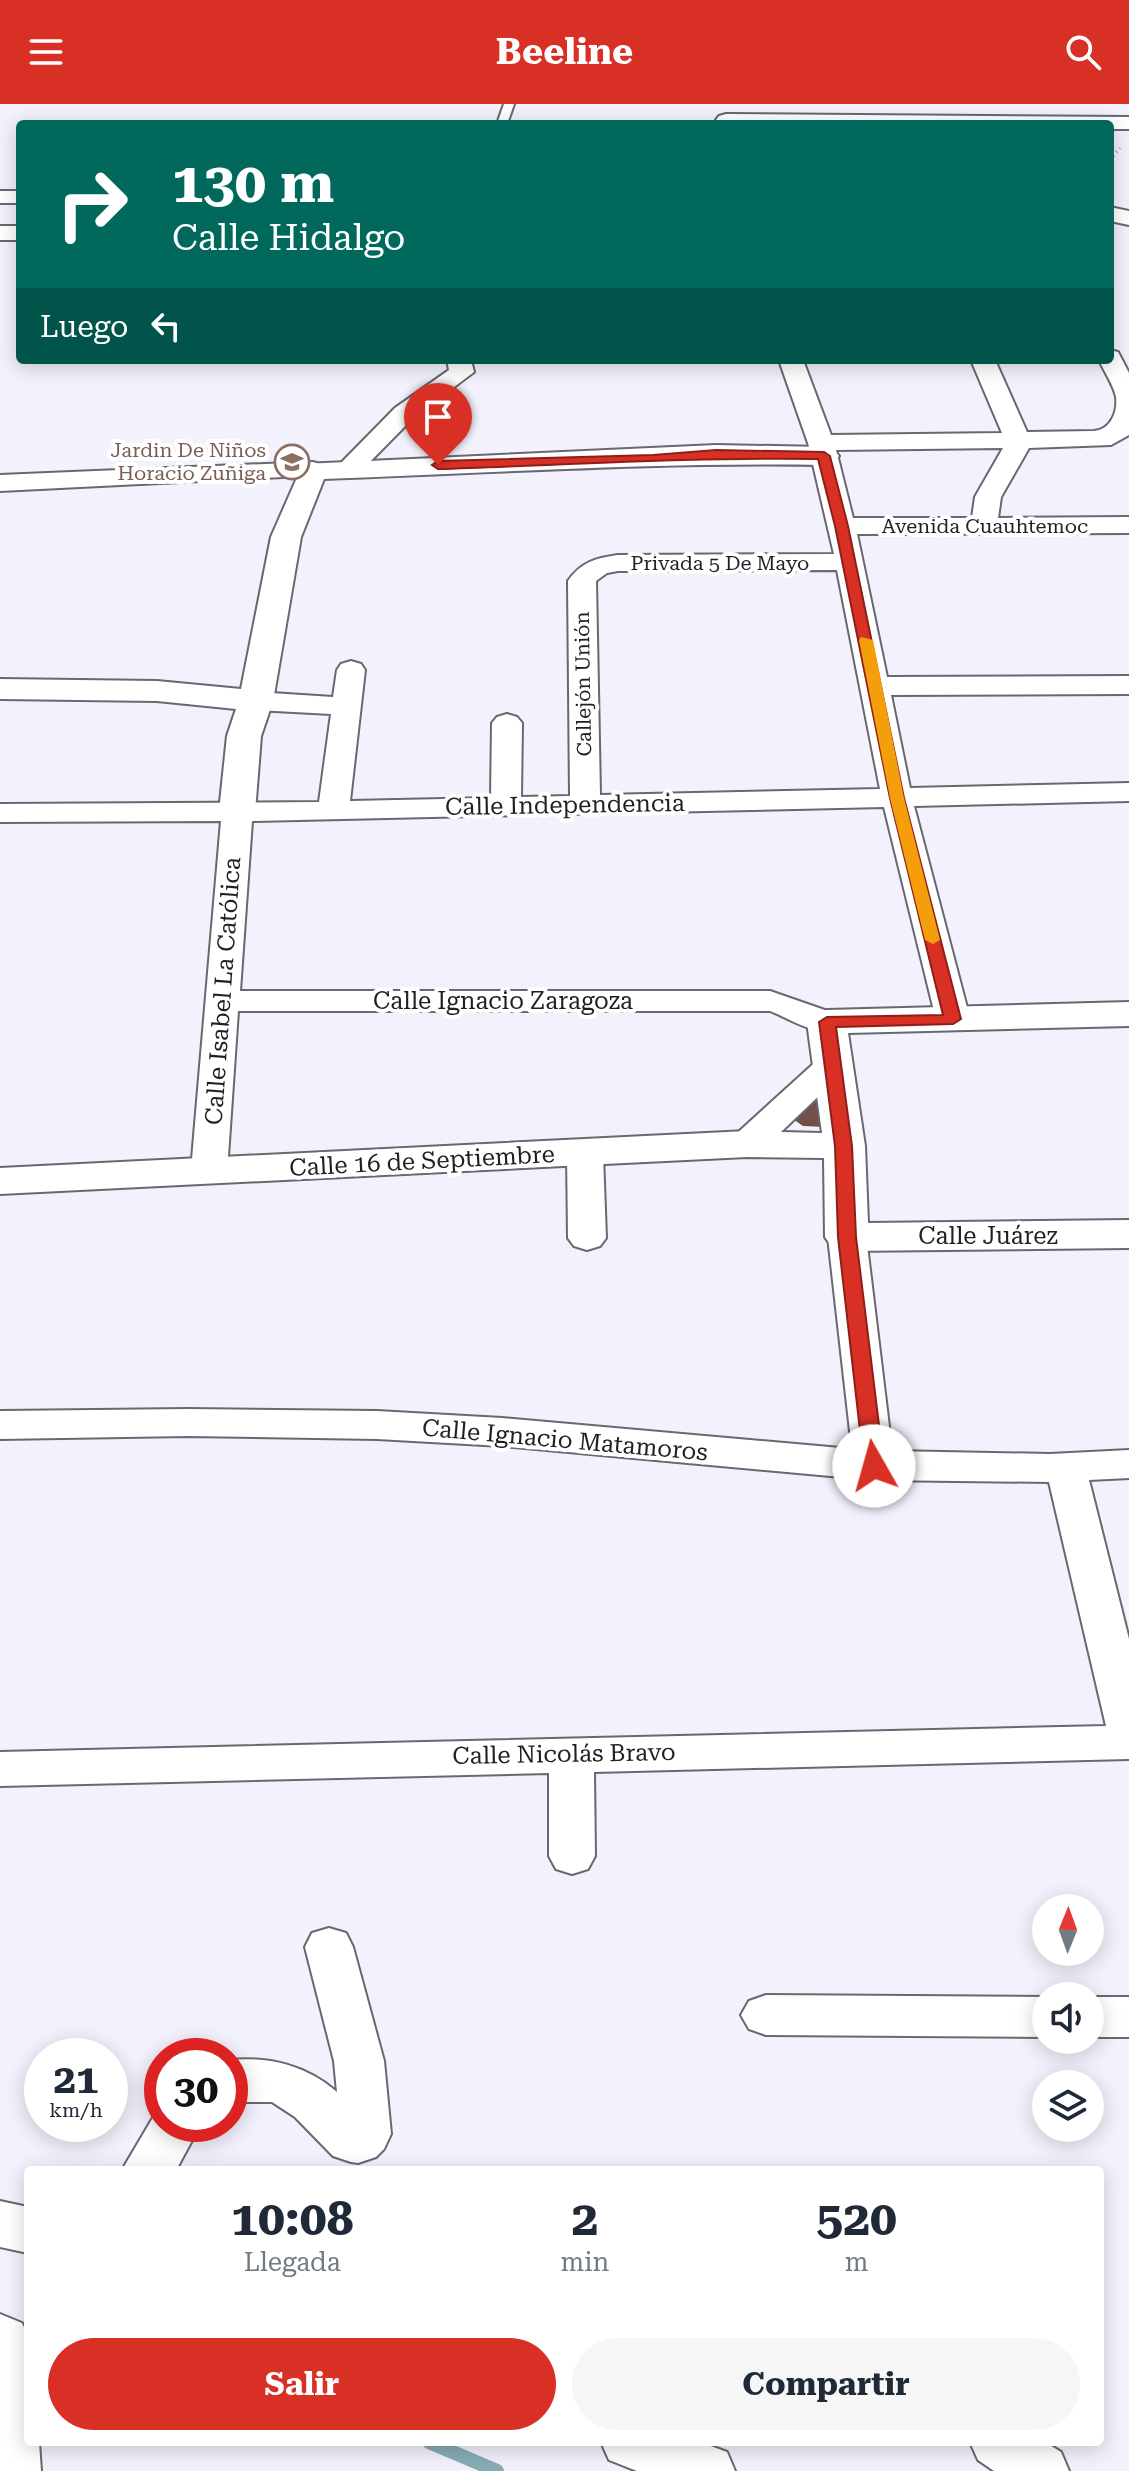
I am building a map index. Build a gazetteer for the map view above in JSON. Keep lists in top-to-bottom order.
{
  "streets": {
    "street": [
      "Avenida Cuauhtemoc",
      "Privada 5 De Mayo",
      "Callejón Unión",
      "Calle Independencia",
      "Calle Isabel La Católica",
      "Calle Ignacio Zaragoza",
      "Calle 16 de Septiembre",
      "Calle Juárez",
      "Calle Ignacio Matamoros",
      "Calle Nicolás Bravo"
    ]
  },
  "crossings": [
    ["Privada 5 De Mayo", "Callejón Unión"],
    ["Callejón Unión", "Calle Independencia"],
    ["Calle Independencia", "Calle Isabel La Católica"],
    ["Calle Isabel La Católica", "Calle Ignacio Zaragoza"],
    ["Calle Isabel La Católica", "Calle 16 de Septiembre"]
  ],
  "places": {
    "school or university": ["Jardin De Niños Horacio Zuñiga"]
  },
  "north": "top",
  "page": {
    "header": "Beeline",
    "turn": ["130 m", "Calle Hidalgo"],
    "then": "Luego",
    "speed": "21 km/h",
    "limit": "30",
    "eta": [
      "10:08",
      "Llegada",
      "2",
      "min",
      "520",
      "m"
    ],
    "buttons": ["Salir", "Compartir"]
  }
}
